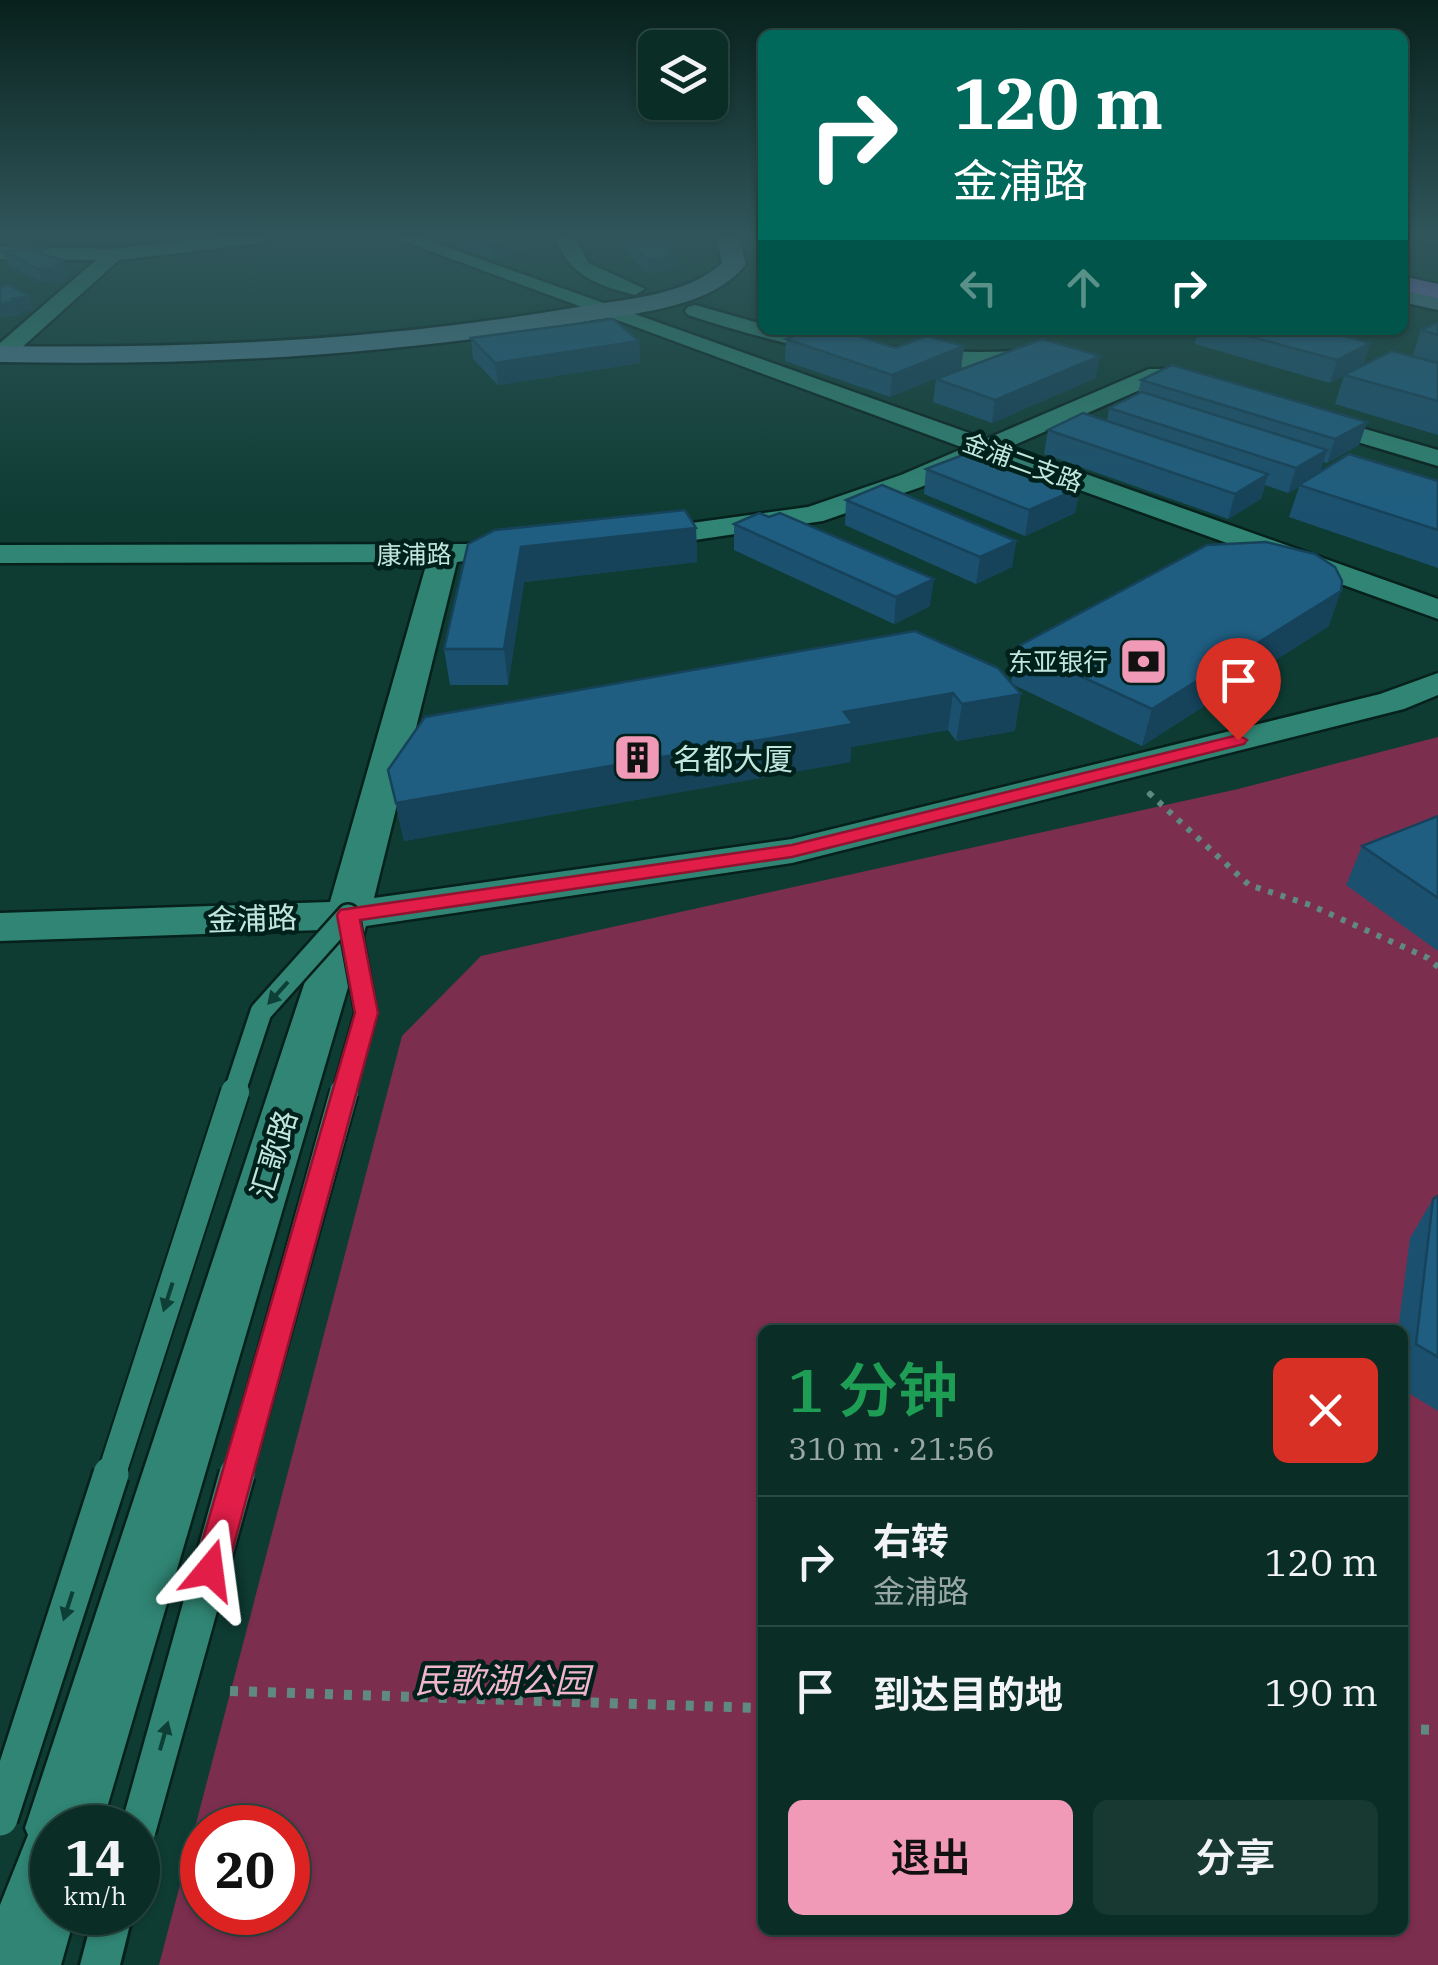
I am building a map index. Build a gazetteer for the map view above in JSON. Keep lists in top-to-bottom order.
{
  "streets": {
    "street": [
      "金浦二支路",
      "康浦路",
      "金浦路",
      "汇歌路"
    ]
  },
  "crossings": [
    ["康浦路", "汇歌路"],
    ["金浦路", "汇歌路"]
  ],
  "parks": ["民歌湖公园"],
  "places": {
    "bank": ["东亚银行"],
    "building": ["名都大厦"]
  },
  "page": {
    "turn": ["120 m", "金浦路"],
    "heading": ["1 分钟", "310 m · 21:56"],
    "list": [
      {
        "name": "右转",
        "note": "金浦路",
        "value": "120 m"
      },
      {
        "name": "到达目的地",
        "value": "190 m"
      }
    ],
    "buttons": ["退出", "分享"],
    "speed": "14 km/h",
    "limit": "20"
  }
}
